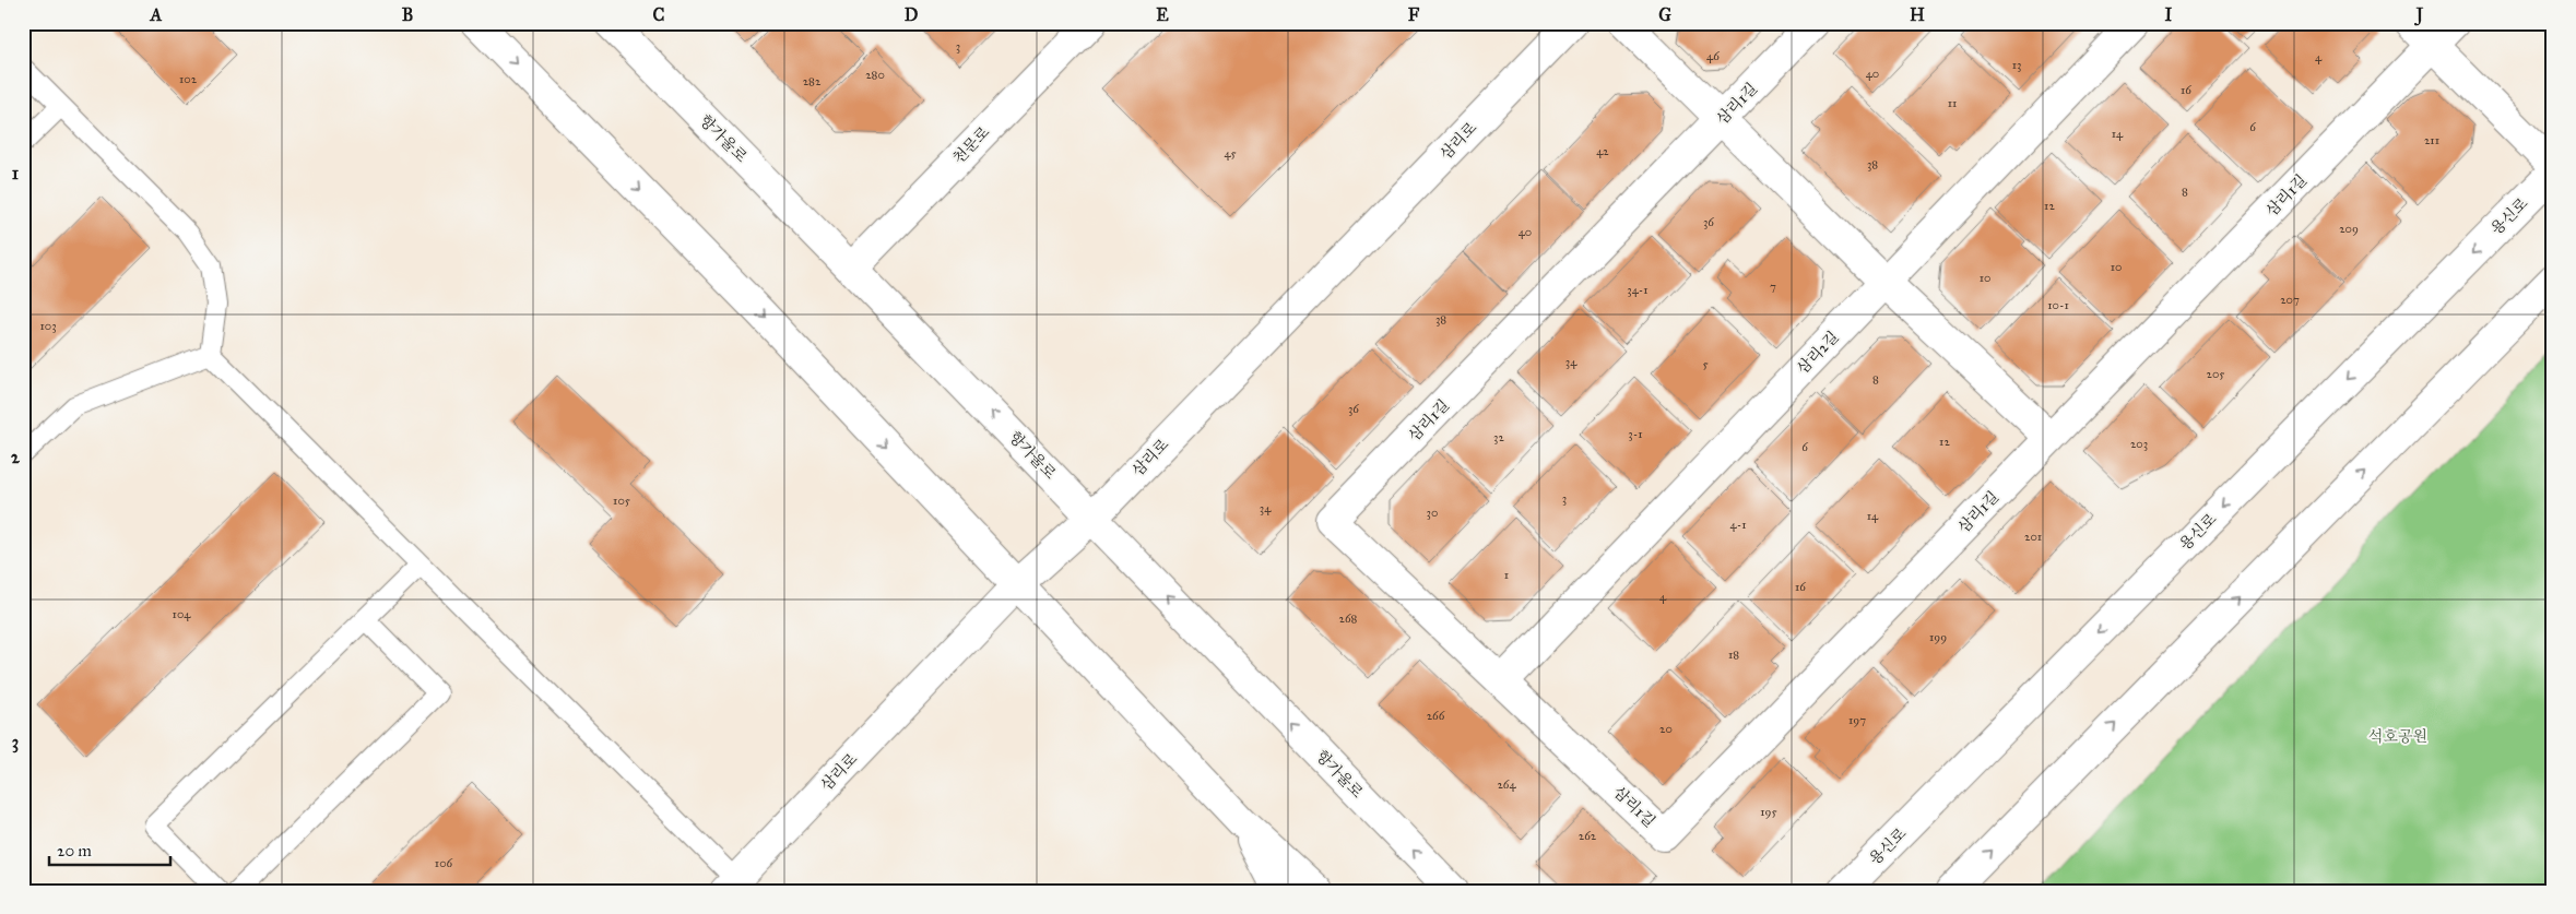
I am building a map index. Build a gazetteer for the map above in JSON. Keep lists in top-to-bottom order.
{
  "streets": {
    "street": [
      "삼리1길",
      "항가울로",
      "삼리로",
      "천문로",
      "용신로",
      "삼리2길"
    ]
  },
  "crossings": [
    ["삼리1길", "삼리2길"],
    ["항가울로", "삼리로"],
    ["항가울로", "천문로"]
  ],
  "parks": ["석호공원"],
  "house_numbers": [
    "3",
    "46",
    "4",
    "13",
    "40",
    "280",
    "102",
    "282",
    "16",
    "11",
    "6",
    "14",
    "211",
    "42",
    "45",
    "38",
    "8",
    "12",
    "36",
    "209",
    "40",
    "10",
    "10",
    "7",
    "34-1",
    "207",
    "10-1",
    "38",
    "103",
    "34",
    "5",
    "205",
    "8",
    "36",
    "3-1",
    "32",
    "12",
    "203",
    "6",
    "3",
    "105",
    "34",
    "30",
    "14",
    "4-1",
    "201",
    "1",
    "16",
    "4",
    "104",
    "268",
    "199",
    "18",
    "266",
    "197",
    "20",
    "264",
    "195",
    "262",
    "106"
  ],
  "scale_bar": "20 m",
  "grid": {
    "columns": [
      "A",
      "B",
      "C",
      "D",
      "E",
      "F",
      "G",
      "H",
      "I",
      "J"
    ],
    "rows": ["1", "2", "3"]
  }
}
